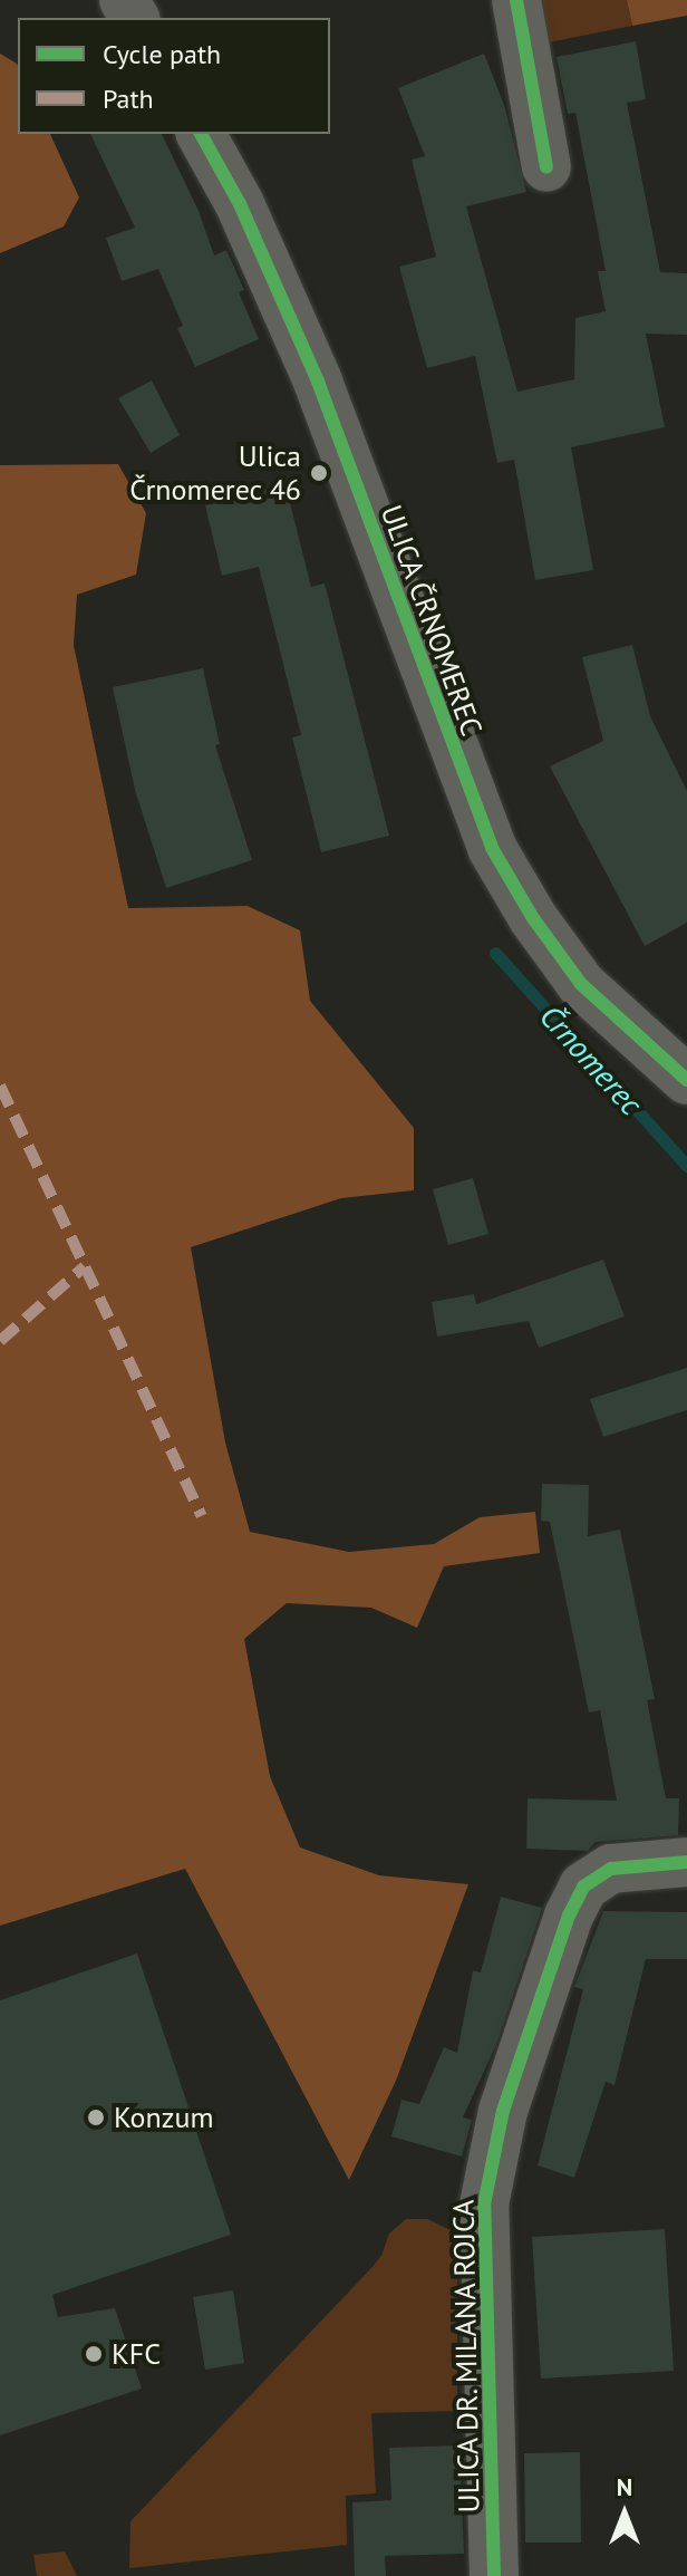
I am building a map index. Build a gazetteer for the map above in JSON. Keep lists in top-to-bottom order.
{
  "streets": {
    "street": ["ULICA ČRNOMEREC", "ULICA DR. MILANA ROJCA"]
  },
  "water": ["Črnomerec"],
  "places": ["Ulica Črnomerec 46", "Konzum", "KFC"],
  "legend": ["Cycle path", "Path"],
  "north": "top"
}
